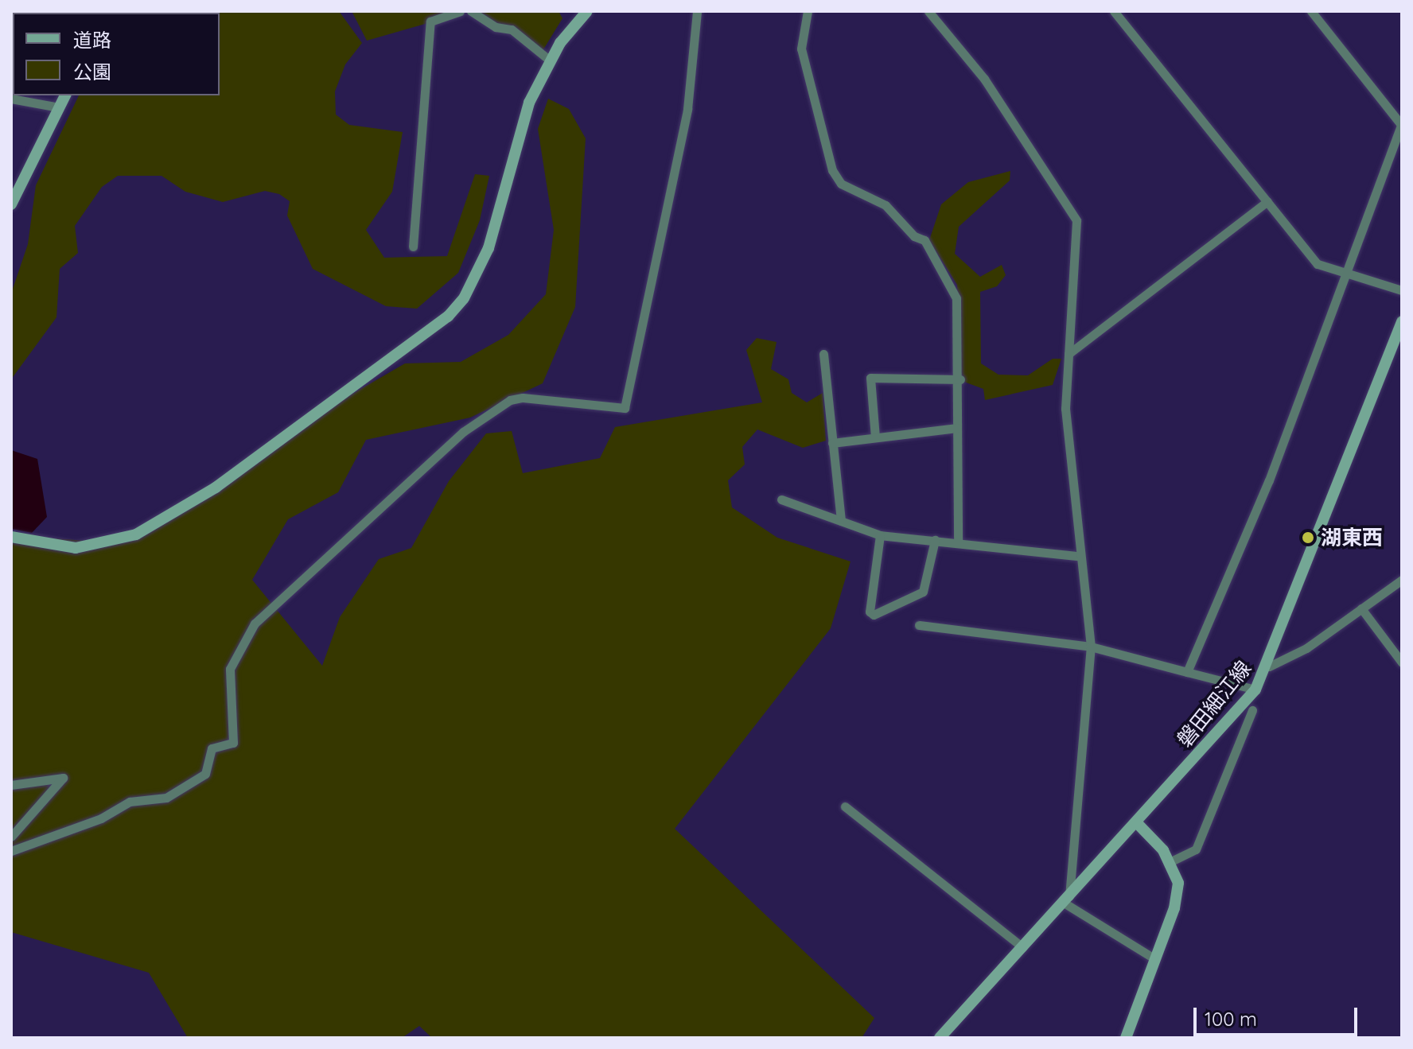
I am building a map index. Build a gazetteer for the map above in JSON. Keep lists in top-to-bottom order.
{
  "streets": {
    "street": ["磐田細江線"]
  },
  "places": ["湖東西"],
  "legend": ["道路", "公園"],
  "scale_bar": "100 m"
}
